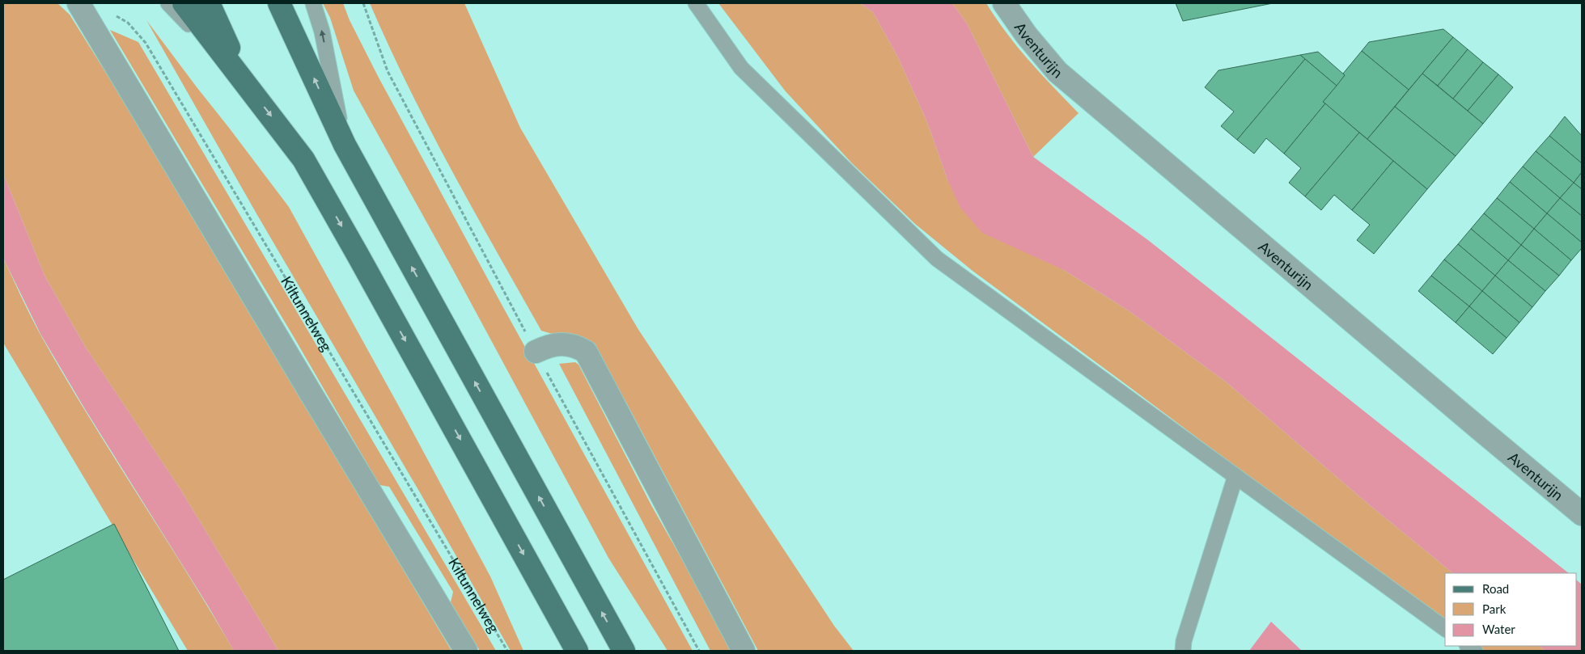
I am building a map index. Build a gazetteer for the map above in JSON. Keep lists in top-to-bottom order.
{
  "streets": {
    "street": ["Aventurijn"],
    "path": ["Kiltunnelweg"]
  },
  "legend": ["Road", "Park", "Water"]
}
